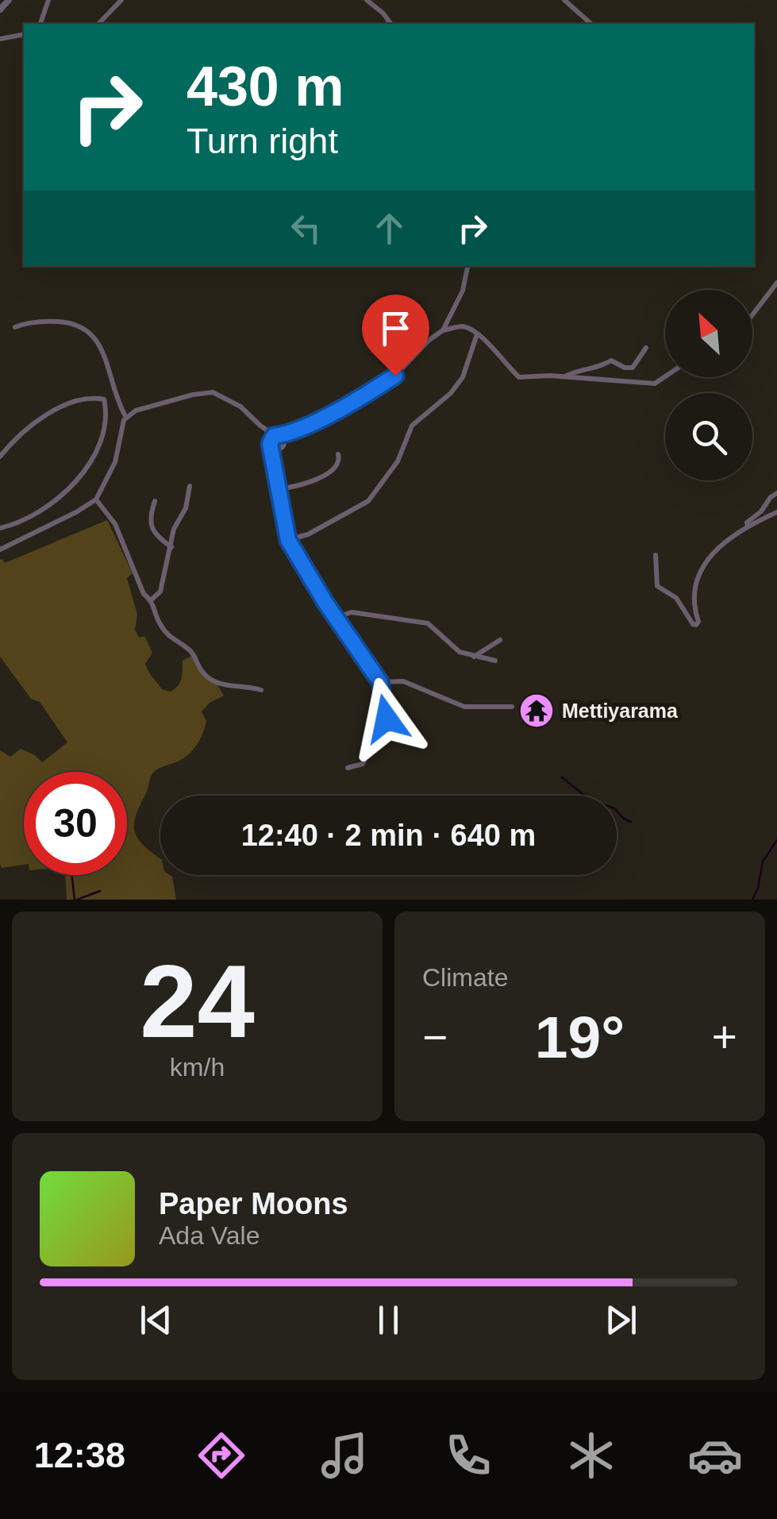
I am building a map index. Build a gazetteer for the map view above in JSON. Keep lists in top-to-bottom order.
{
  "places": {
    "temple": ["Mettiyarama"]
  },
  "north": "top left",
  "page": {
    "turn": ["430 m", "Turn right"],
    "limit": "30",
    "trip": "12:40 · 2 min · 640 m",
    "tile": [
      ["24", "km/h"],
      "Climate"
    ],
    "heat": ["−", "19°", "+"],
    "song": ["Paper Moons", "Ada Vale"],
    "tabs": "12:38"
  }
}
